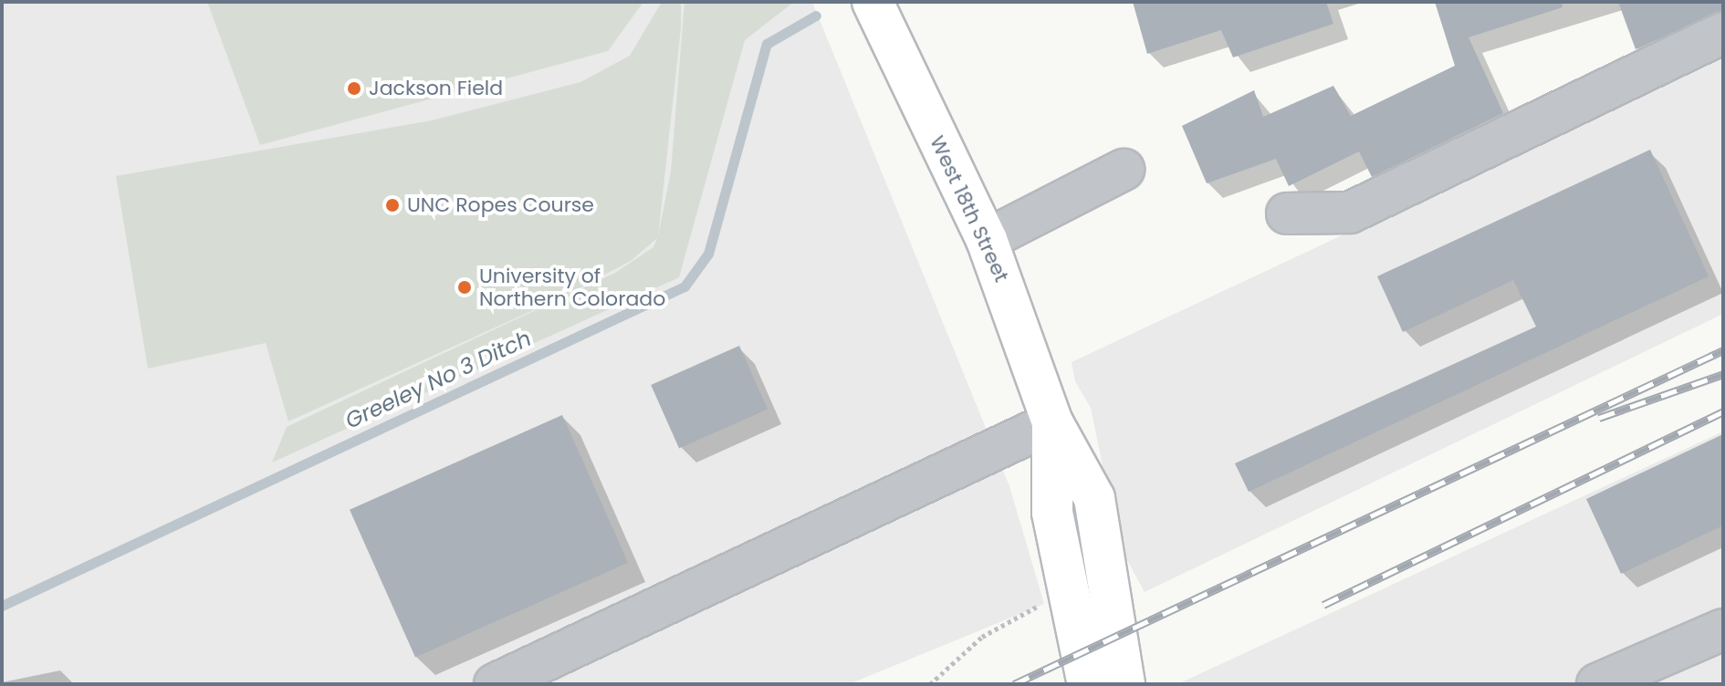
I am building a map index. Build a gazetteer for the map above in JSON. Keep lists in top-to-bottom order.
{
  "streets": {
    "main road": ["West 18th Street"]
  },
  "water": ["Greeley No 3 Ditch"],
  "places": ["Jackson Field", "UNC Ropes Course", "University of Northern Colorado"]
}
